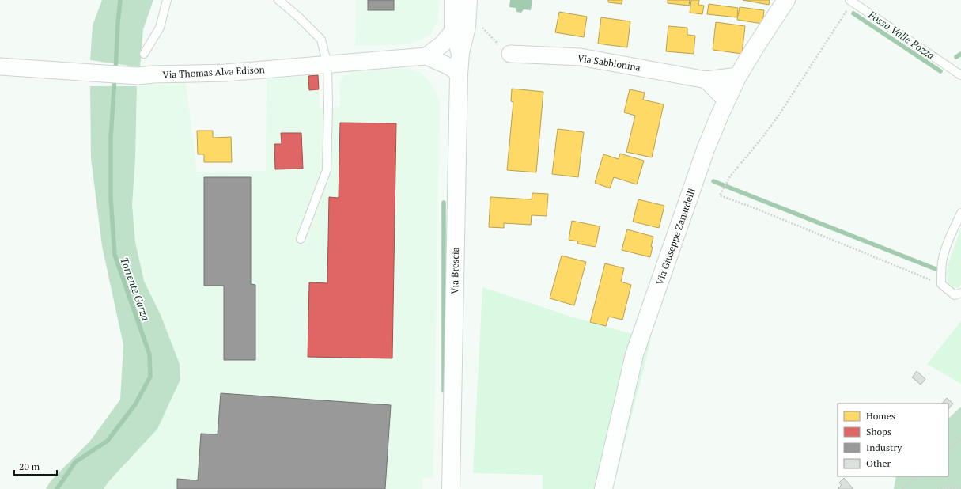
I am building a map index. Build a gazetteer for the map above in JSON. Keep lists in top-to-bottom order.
{
  "streets": {
    "main road": ["Via Giuseppe Zanardelli", "Via Brescia"],
    "street": ["Via Sabbionina", "Via Thomas Alva Edison"]
  },
  "crossings": [
    ["Via Sabbionina", "Via Giuseppe Zanardelli"],
    ["Via Thomas Alva Edison", "Via Brescia"]
  ],
  "water": ["Fosso Valle Pozza", "Torrente Garza"],
  "legend": [
    "Homes",
    "Shops",
    "Industry",
    "Other"
  ],
  "scale_bar": "20 m"
}
